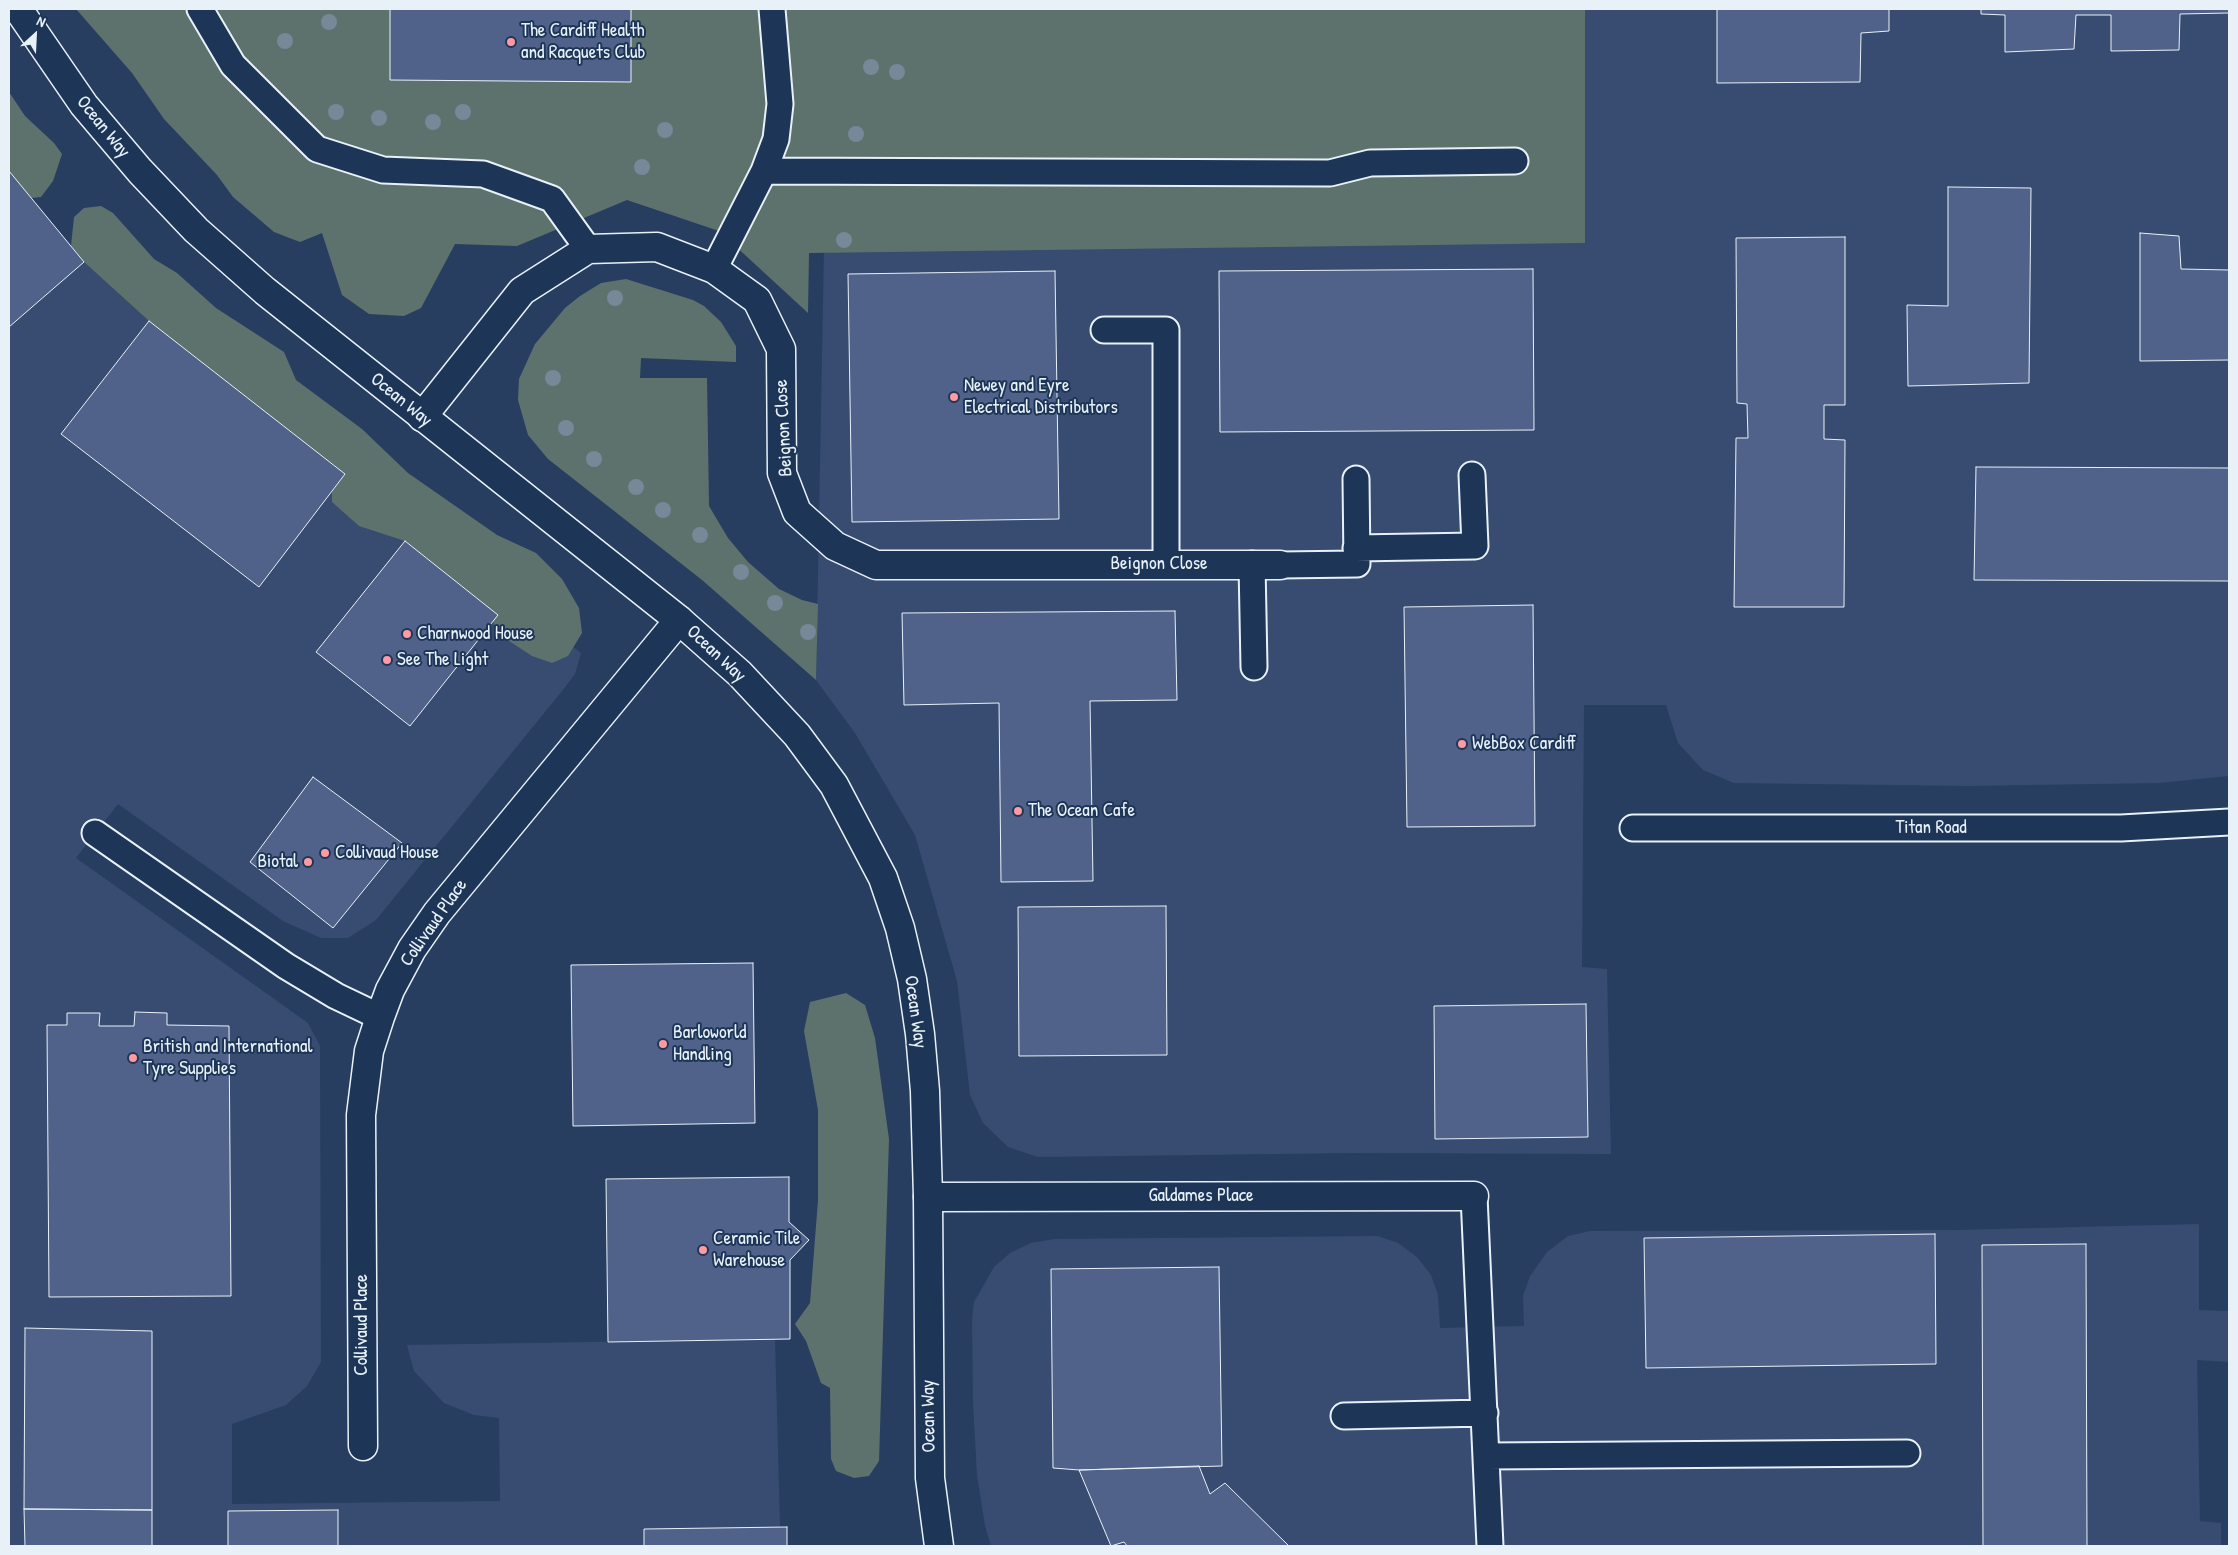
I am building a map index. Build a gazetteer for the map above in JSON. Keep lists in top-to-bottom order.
{
  "streets": {
    "street": [
      "Ocean Way",
      "Beignon Close",
      "Collivaud Place",
      "Galdames Place"
    ],
    "lane": ["Titan Road"]
  },
  "crossings": [
    ["Ocean Way", "Collivaud Place"],
    ["Ocean Way", "Galdames Place"]
  ],
  "places": [
    "The Cardiff Health and Racquets Club",
    "Newey and Eyre Electrical Distributors",
    "Charnwood House",
    "See The Light",
    "WebBox Cardiff",
    "The Ocean Cafe",
    "Collivaud House",
    "Biotal",
    "Barloworld Handling",
    "British and International Tyre Supplies",
    "Ceramic Tile Warehouse"
  ],
  "north": "top right"
}
